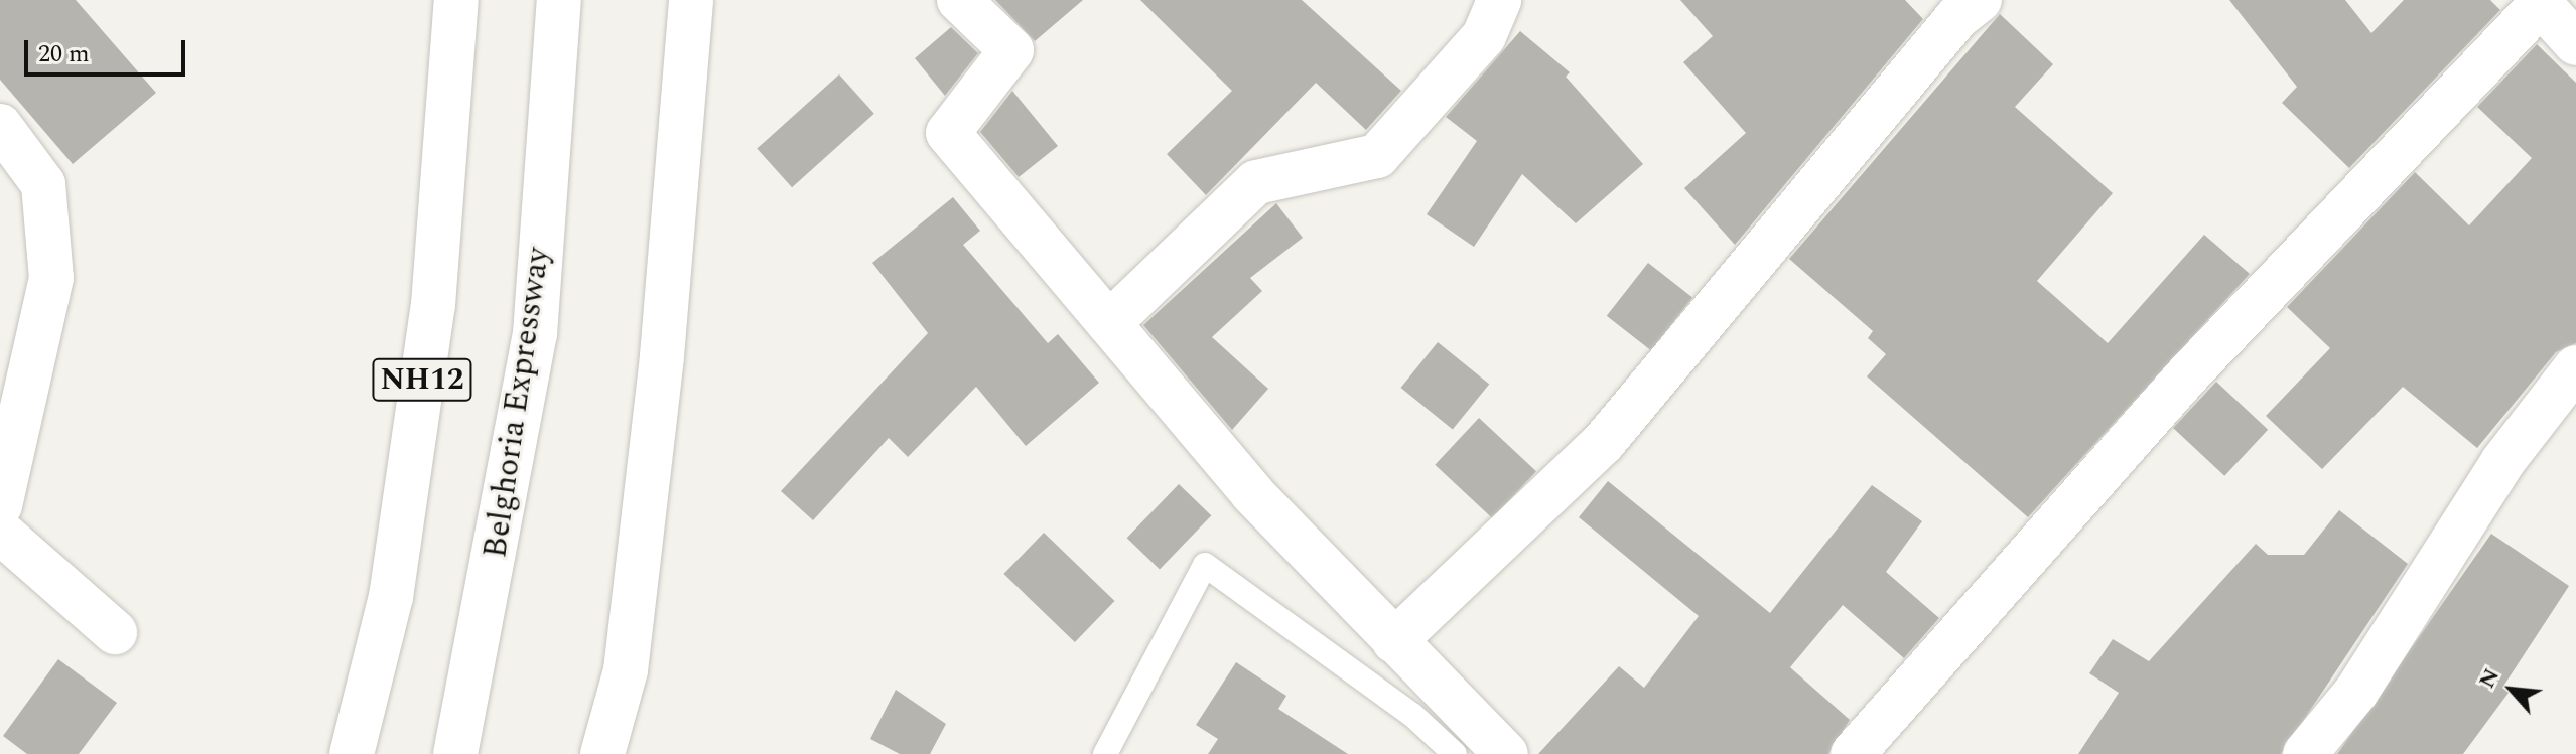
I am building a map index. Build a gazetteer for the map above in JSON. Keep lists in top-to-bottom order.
{
  "streets": {
    "main road": ["NH12", "Belghoria Expressway"]
  },
  "scale_bar": "20 m",
  "north": "top left"
}
